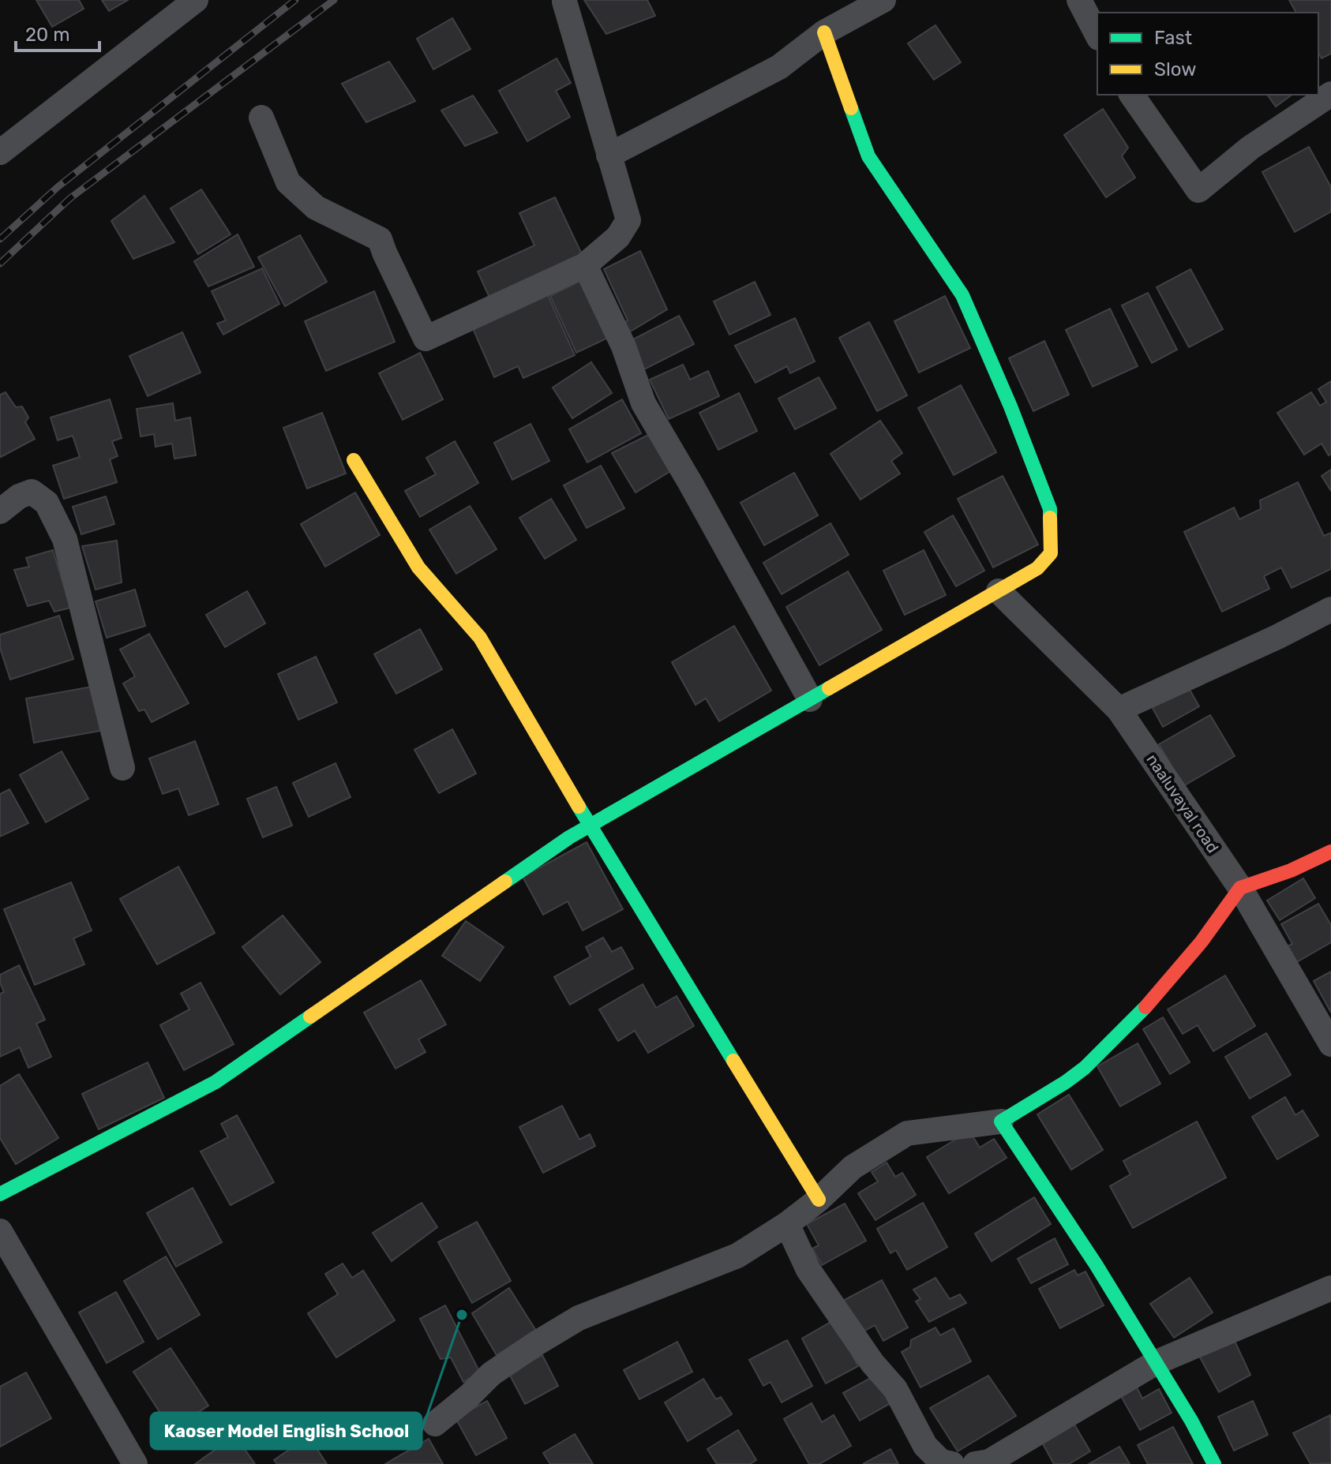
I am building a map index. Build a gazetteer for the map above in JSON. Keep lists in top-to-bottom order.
{
  "streets": {
    "street": ["naaluvayal road"]
  },
  "places": ["Kaoser Model English School"],
  "legend": ["Fast", "Slow"],
  "scale_bar": "20 m"
}
